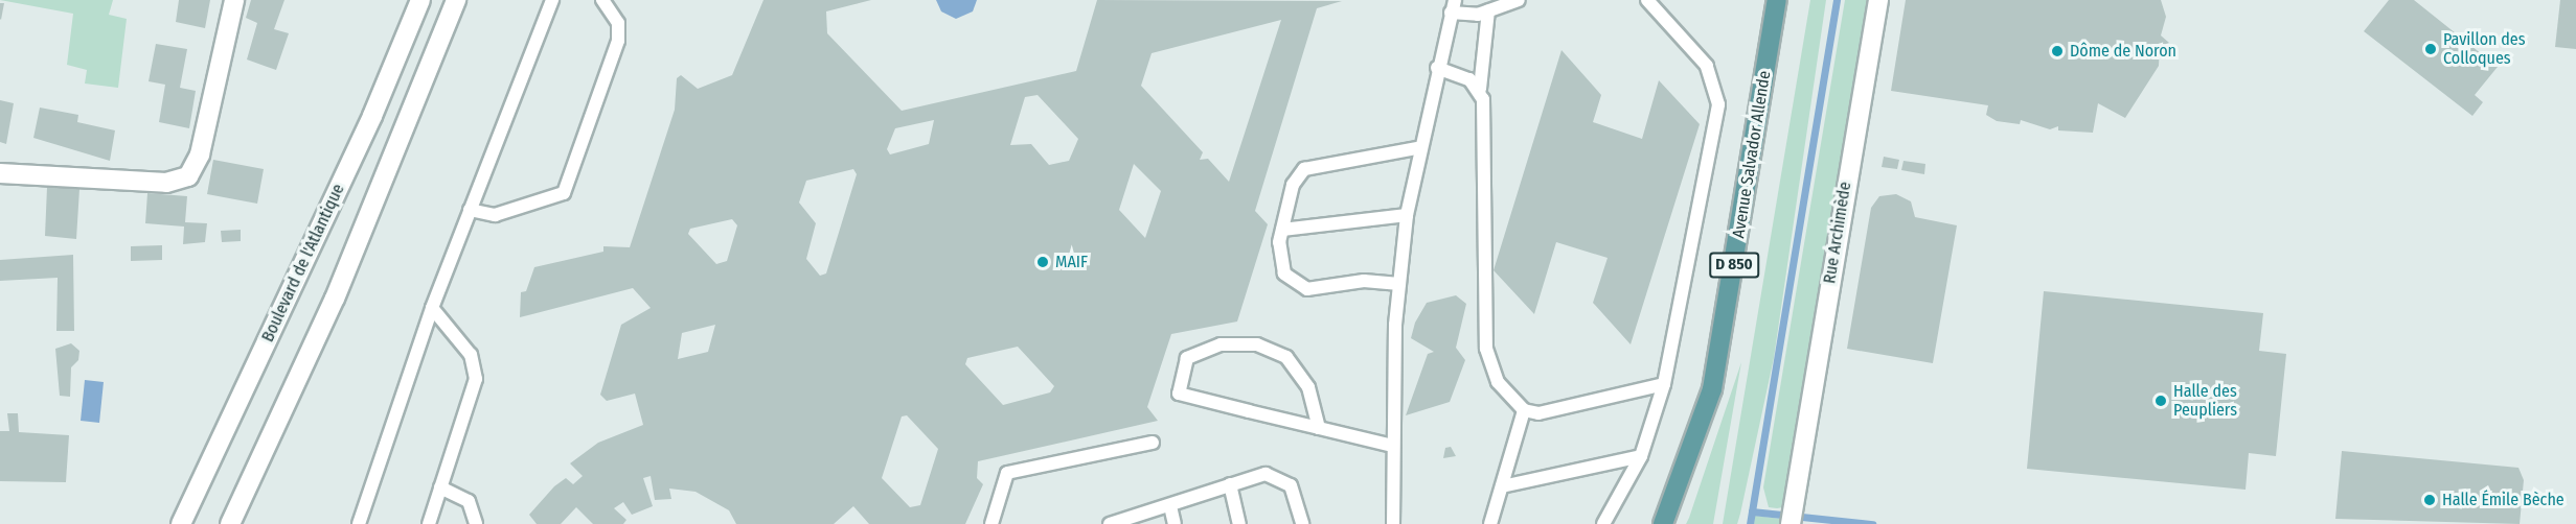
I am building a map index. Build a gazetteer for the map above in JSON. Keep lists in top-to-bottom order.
{
  "streets": {
    "main road": [
      "Avenue Salvador Allende",
      "Rue Archimède",
      "Boulevard de l'Atlantique",
      "D 850"
    ]
  },
  "places": [
    "Pavillon des Colloques",
    "Dôme de Noron",
    "MAIF",
    "Halle des Peupliers",
    "Halle Émile Bèche"
  ]
}
